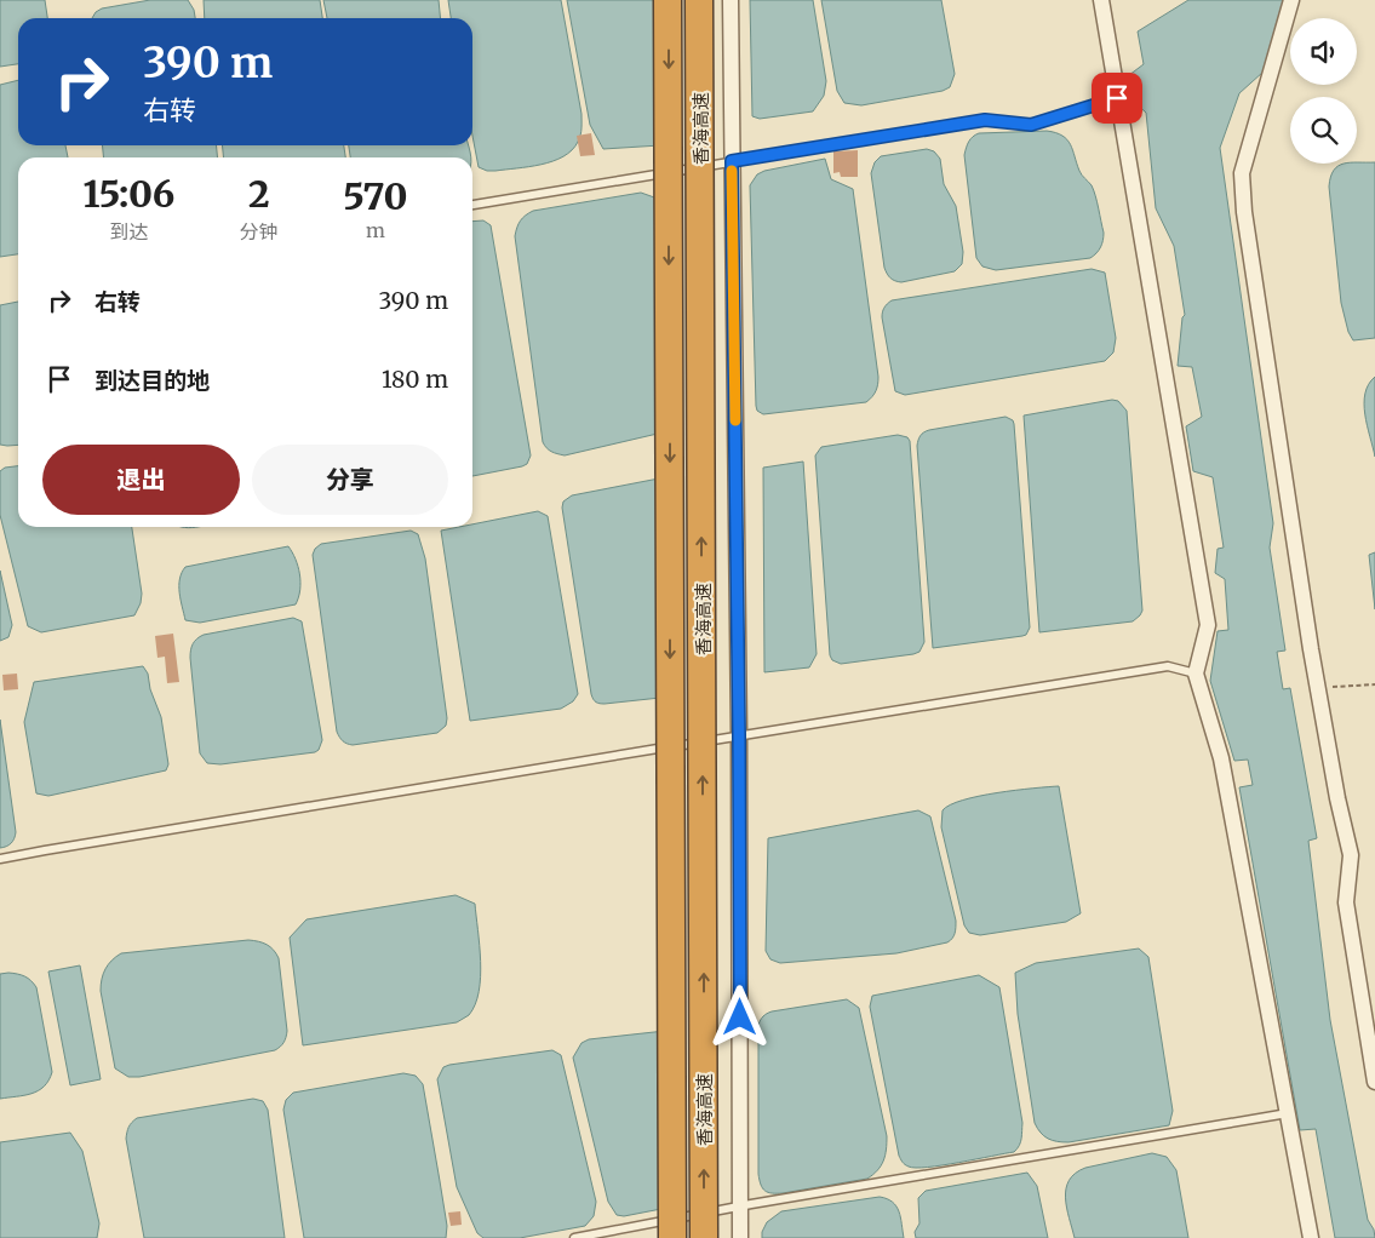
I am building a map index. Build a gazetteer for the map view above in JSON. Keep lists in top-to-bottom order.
{
  "streets": {
    "highway": ["香海高速"]
  },
  "page": {
    "turn": ["390 m", "右转"],
    "eta": [
      "15:06",
      "到达",
      "2",
      "分钟",
      "570",
      "m"
    ],
    "list": [
      {
        "name": "右转",
        "value": "390 m"
      },
      {
        "name": "到达目的地",
        "value": "180 m"
      }
    ],
    "buttons": ["退出", "分享"]
  }
}
